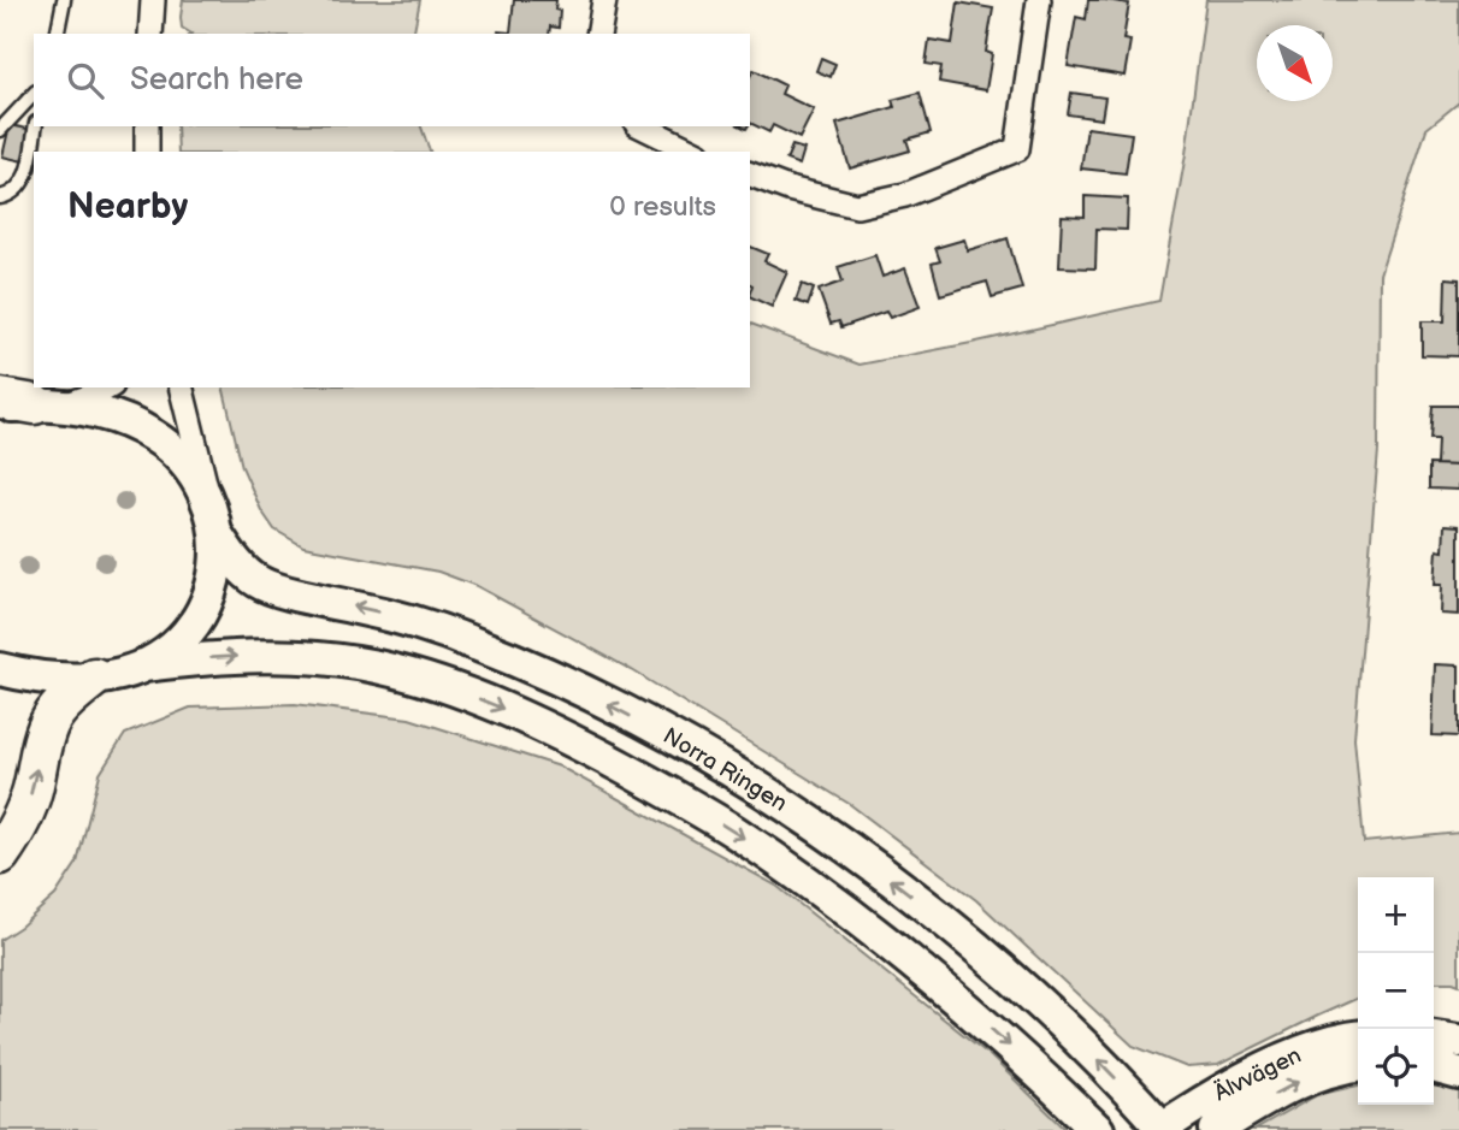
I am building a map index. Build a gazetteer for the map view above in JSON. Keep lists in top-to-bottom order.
{
  "streets": {
    "main road": ["Norra Ringen", "Älvvägen"]
  },
  "crossings": [
    ["Norra Ringen", "Älvvägen"]
  ],
  "north": "bottom right",
  "page": {
    "search": "Search here",
    "heading": ["Nearby", "0 results"],
    "map_buttons": ["+", "−"]
  }
}
